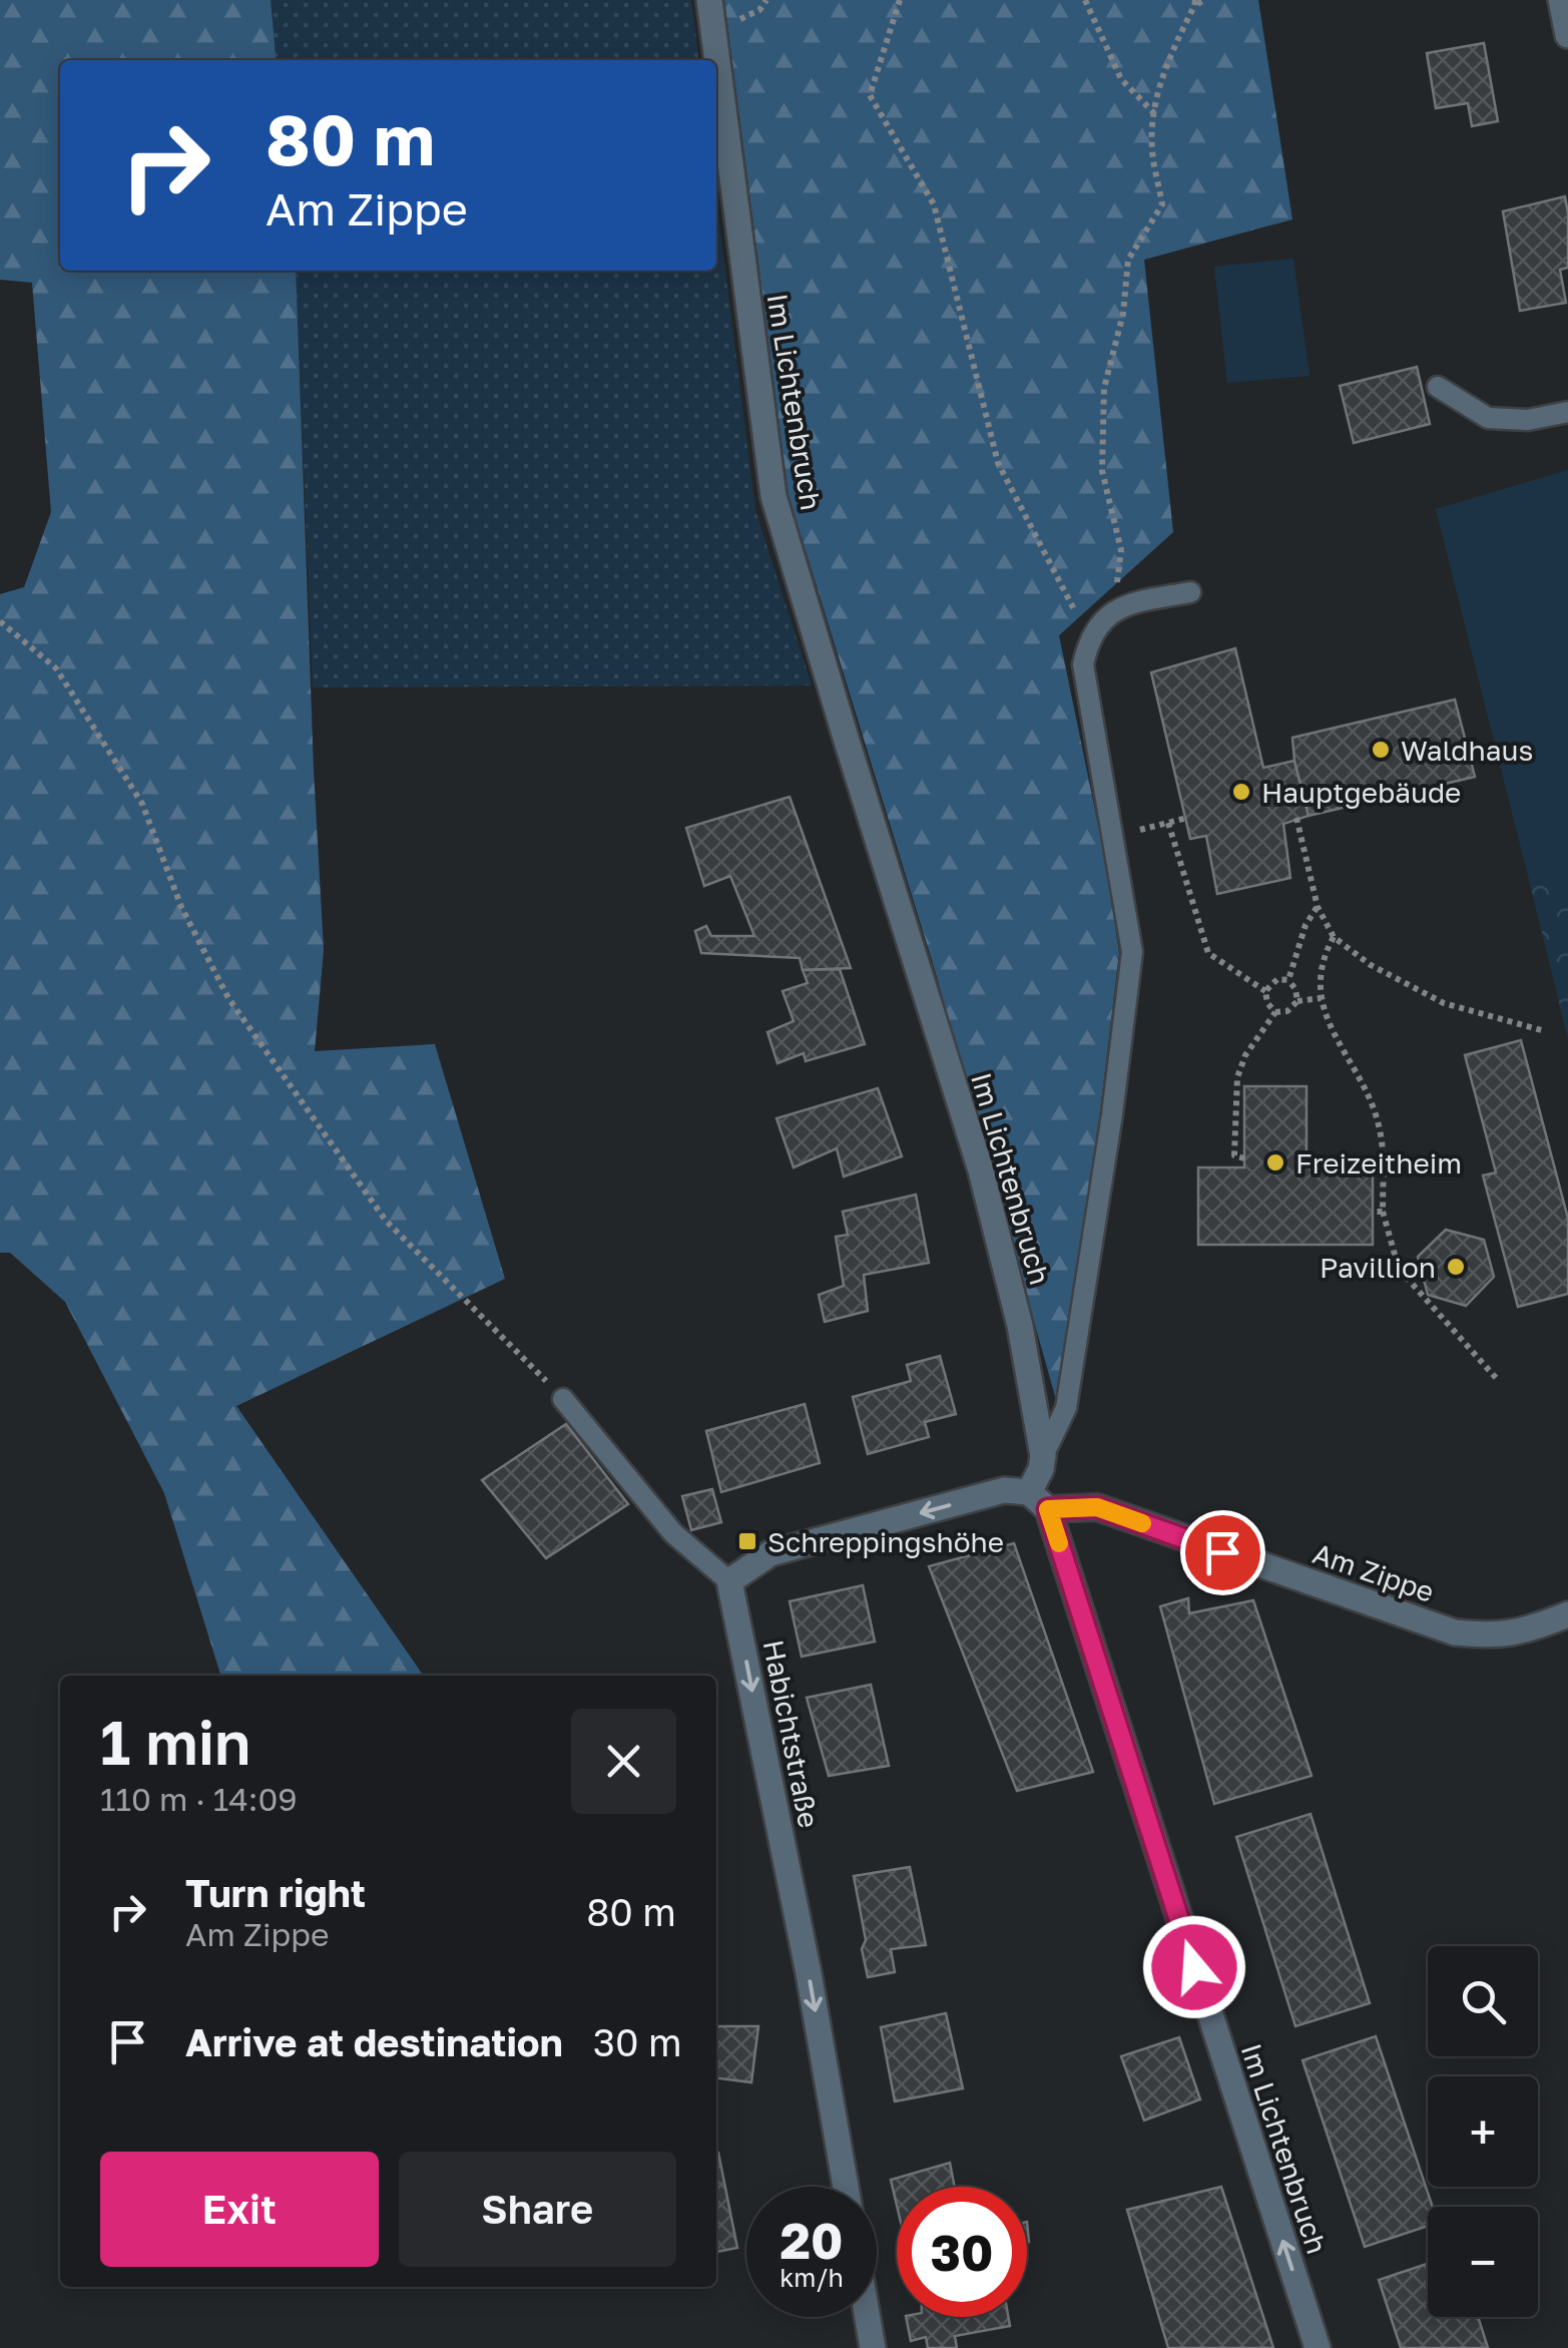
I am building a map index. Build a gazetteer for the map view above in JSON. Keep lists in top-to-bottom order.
{
  "streets": {
    "street": ["Im Lichtenbruch", "Am Zippe", "Habichtstraße"]
  },
  "crossings": [
    ["Im Lichtenbruch", "Am Zippe"]
  ],
  "one_way": ["Im Lichtenbruch", "Habichtstraße"],
  "places": {
    "other": [
      "Waldhaus",
      "Hauptgebäude",
      "Freizeitheim",
      "Pavillion"
    ],
    "transit": ["Schreppingshöhe"]
  },
  "page": {
    "turn": ["80 m", "Am Zippe"],
    "heading": ["1 min", "110 m · 14:09"],
    "list": [
      {
        "name": "Turn right",
        "note": "Am Zippe",
        "value": "80 m"
      },
      {
        "name": "Arrive at destination",
        "value": "30 m"
      }
    ],
    "map_buttons": ["+", "−"],
    "buttons": ["Exit", "Share"],
    "speed": "20 km/h",
    "limit": "30"
  }
}
